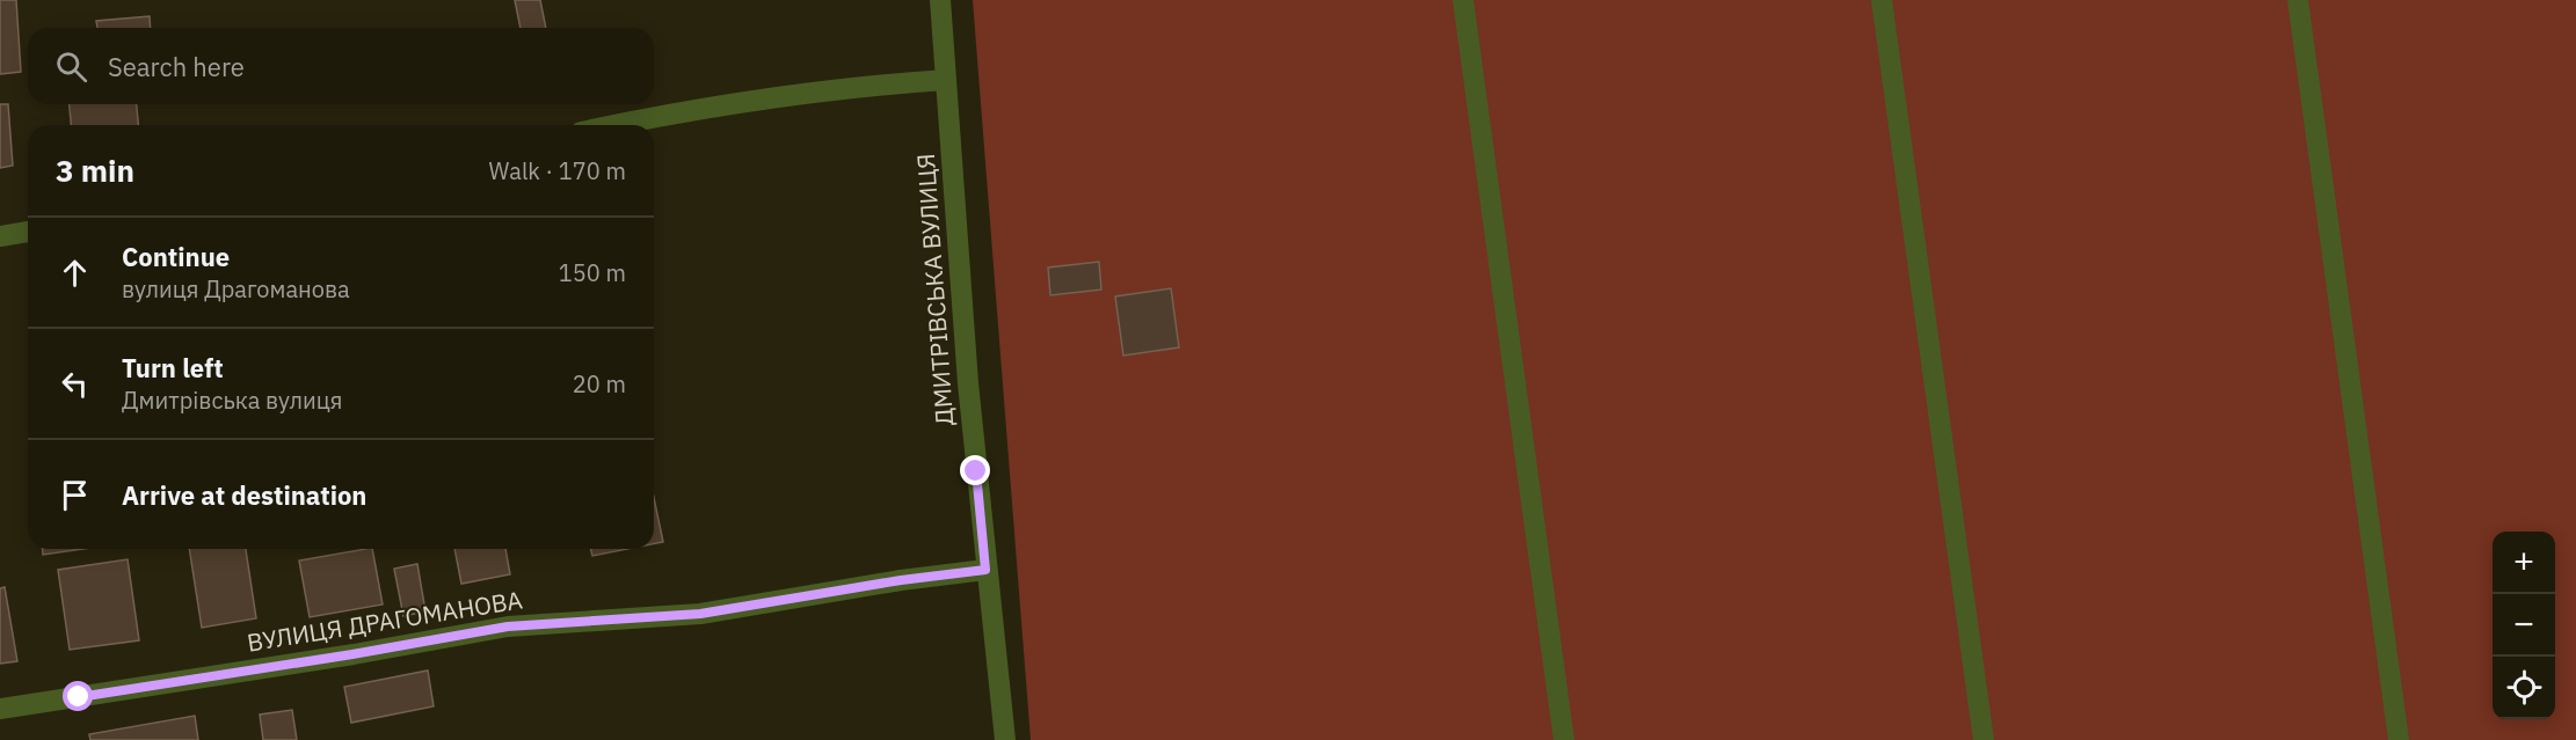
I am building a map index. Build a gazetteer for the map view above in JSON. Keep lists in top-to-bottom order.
{
  "streets": {
    "street": ["ДМИТРІВСЬКА ВУЛИЦЯ", "ВУЛИЦЯ ДРАГОМАНОВА"]
  },
  "crossings": [
    ["ДМИТРІВСЬКА ВУЛИЦЯ", "ВУЛИЦЯ ДРАГОМАНОВА"]
  ],
  "page": {
    "search": "Search here",
    "heading": ["3 min", "Walk · 170 m"],
    "list": [
      ["Continue", "вулиця Драгоманова", "150 m"],
      ["Turn left", "Дмитрівська вулиця", "20 m"],
      "Arrive at destination"
    ],
    "map_buttons": ["+", "−"]
  }
}
